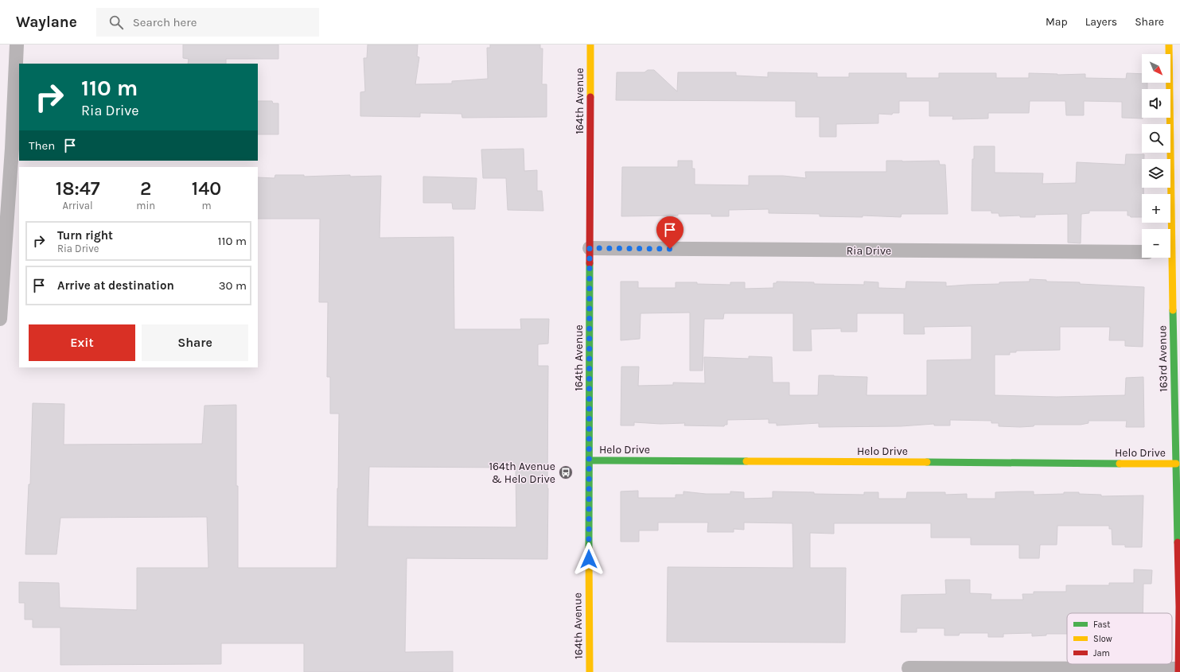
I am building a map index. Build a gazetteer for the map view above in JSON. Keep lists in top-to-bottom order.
{
  "streets": {
    "street": [
      "164th Avenue",
      "Ria Drive",
      "163rd Avenue",
      "Helo Drive"
    ]
  },
  "crossings": [
    ["164th Avenue", "Ria Drive"],
    ["164th Avenue", "Helo Drive"],
    ["163rd Avenue", "Helo Drive"]
  ],
  "places": {
    "bus stop": ["164th Avenue & Helo Drive"]
  },
  "legend": ["Fast", "Slow", "Jam"],
  "north": "bottom right",
  "page": {
    "header": "Waylane",
    "search": "Search here",
    "nav": ["Map", "Layers", "Share"],
    "map_buttons": ["+", "−"],
    "turn": ["110 m", "Ria Drive"],
    "then": "Then",
    "eta": [
      "18:47",
      "Arrival",
      "2",
      "min",
      "140",
      "m"
    ],
    "list": [
      {
        "name": "Turn right",
        "note": "Ria Drive",
        "value": "110 m"
      },
      {
        "name": "Arrive at destination",
        "value": "30 m"
      }
    ],
    "buttons": ["Exit", "Share"]
  }
}
